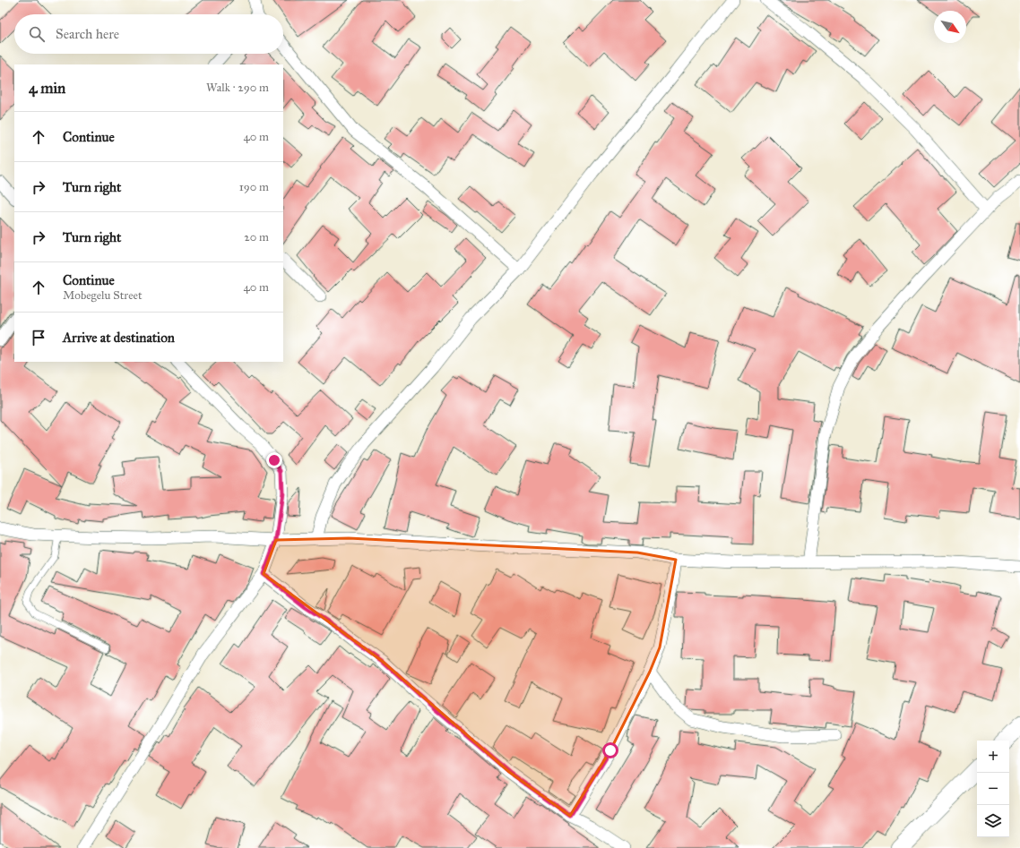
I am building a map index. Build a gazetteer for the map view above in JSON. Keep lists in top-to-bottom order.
{
  "north": "bottom right",
  "page": {
    "search": "Search here",
    "heading": ["4 min", "Walk · 290 m"],
    "list": [
      ["Continue", "40 m"],
      ["Turn right", "190 m"],
      ["Turn right", "20 m"],
      ["Continue", "Mobegelu Street", "40 m"],
      "Arrive at destination"
    ],
    "map_buttons": ["+", "−"]
  }
}
